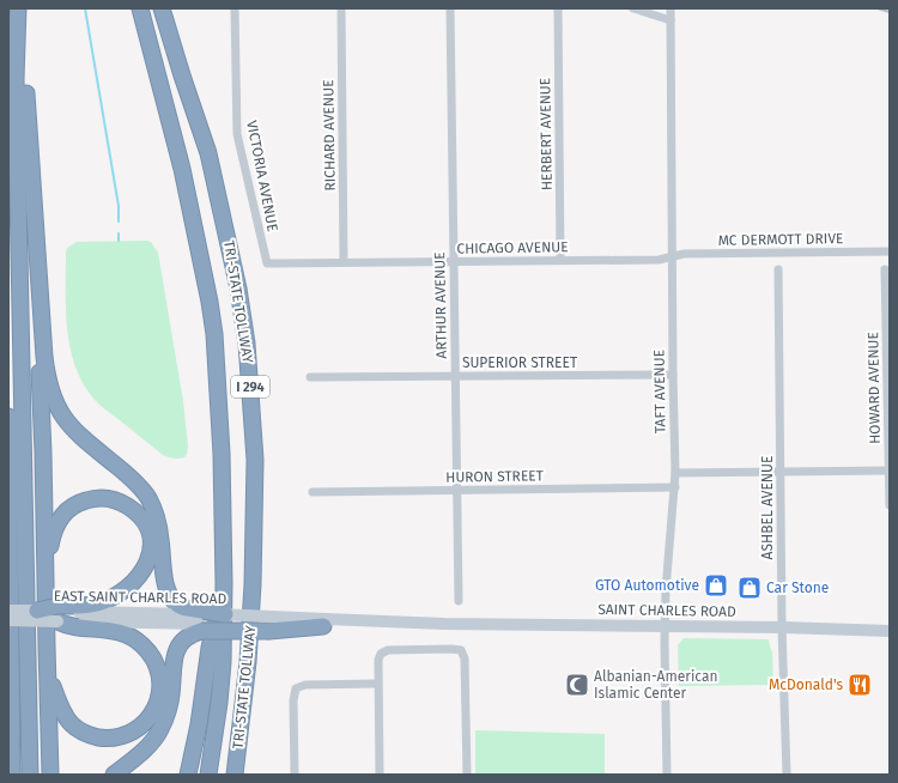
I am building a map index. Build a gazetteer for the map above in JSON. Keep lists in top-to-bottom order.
{
  "streets": {
    "highway": ["TRI-STATE TOLLWAY", "I 294"],
    "main road": ["EAST SAINT CHARLES ROAD", "SAINT CHARLES ROAD"],
    "street": [
      "HERBERT AVENUE",
      "RICHARD AVENUE",
      "VICTORIA AVENUE",
      "MC DERMOTT DRIVE",
      "CHICAGO AVENUE",
      "ARTHUR AVENUE",
      "SUPERIOR STREET",
      "HOWARD AVENUE",
      "TAFT AVENUE",
      "HURON STREET",
      "ASHBEL AVENUE"
    ]
  },
  "crossings": [
    ["HERBERT AVENUE", "CHICAGO AVENUE"],
    ["RICHARD AVENUE", "CHICAGO AVENUE"],
    ["VICTORIA AVENUE", "CHICAGO AVENUE"],
    ["MC DERMOTT DRIVE", "CHICAGO AVENUE"],
    ["MC DERMOTT DRIVE", "TAFT AVENUE"],
    ["CHICAGO AVENUE", "ARTHUR AVENUE"],
    ["CHICAGO AVENUE", "TAFT AVENUE"],
    ["ARTHUR AVENUE", "SUPERIOR STREET"],
    ["ARTHUR AVENUE", "HURON STREET"],
    ["SUPERIOR STREET", "TAFT AVENUE"],
    ["TAFT AVENUE", "HURON STREET"],
    ["TAFT AVENUE", "SAINT CHARLES ROAD"],
    ["ASHBEL AVENUE", "SAINT CHARLES ROAD"],
    ["EAST SAINT CHARLES ROAD", "SAINT CHARLES ROAD"]
  ],
  "places": {
    "shop": ["GTO Automotive", "Car Stone"],
    "mosque": ["Albanian-American Islamic Center"],
    "restaurant": ["McDonald's"]
  }
}
